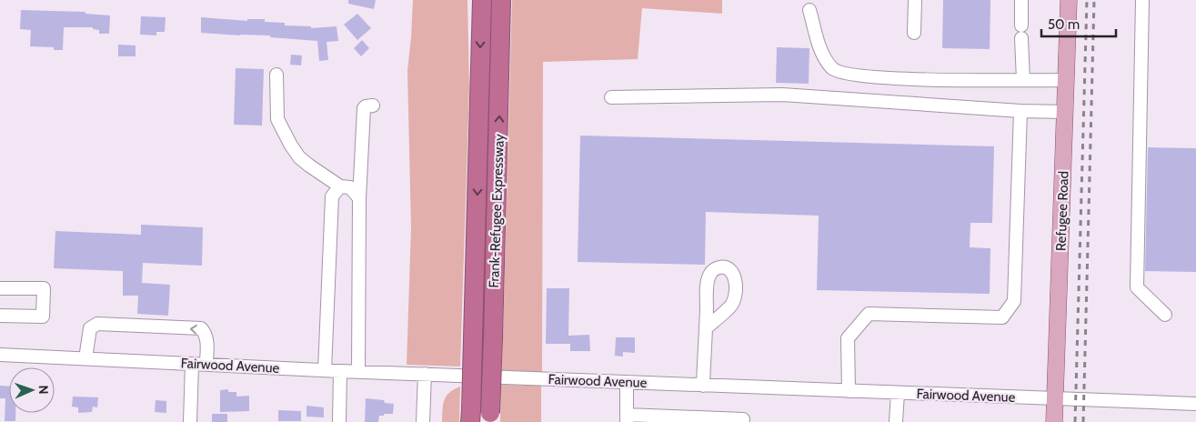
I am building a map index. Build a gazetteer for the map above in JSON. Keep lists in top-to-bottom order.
{
  "streets": {
    "highway": ["Frank-Refugee Expressway"],
    "main road": ["Refugee Road"],
    "street": ["Fairwood Avenue"]
  },
  "crossings": [
    ["Refugee Road", "Fairwood Avenue"]
  ],
  "scale_bar": "50 m",
  "north": "right"
}
